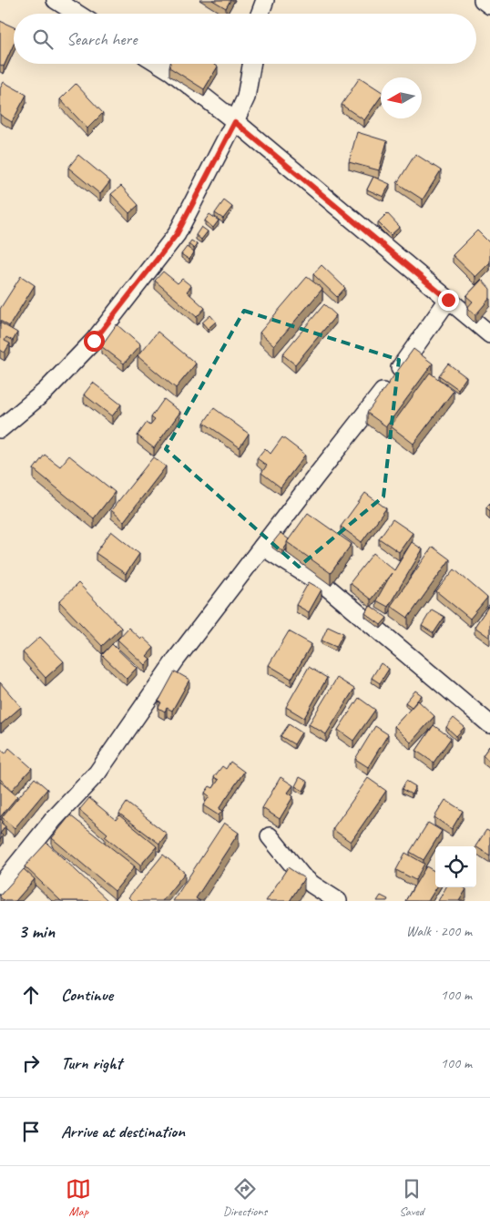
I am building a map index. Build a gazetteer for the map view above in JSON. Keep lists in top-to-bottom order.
{
  "north": "left",
  "page": {
    "search": "Search here",
    "heading": ["3 min", "Walk · 200 m"],
    "list": [
      ["Continue", "100 m"],
      ["Turn right", "100 m"],
      "Arrive at destination"
    ],
    "nav": ["Map", "Directions", "Saved"]
  }
}
